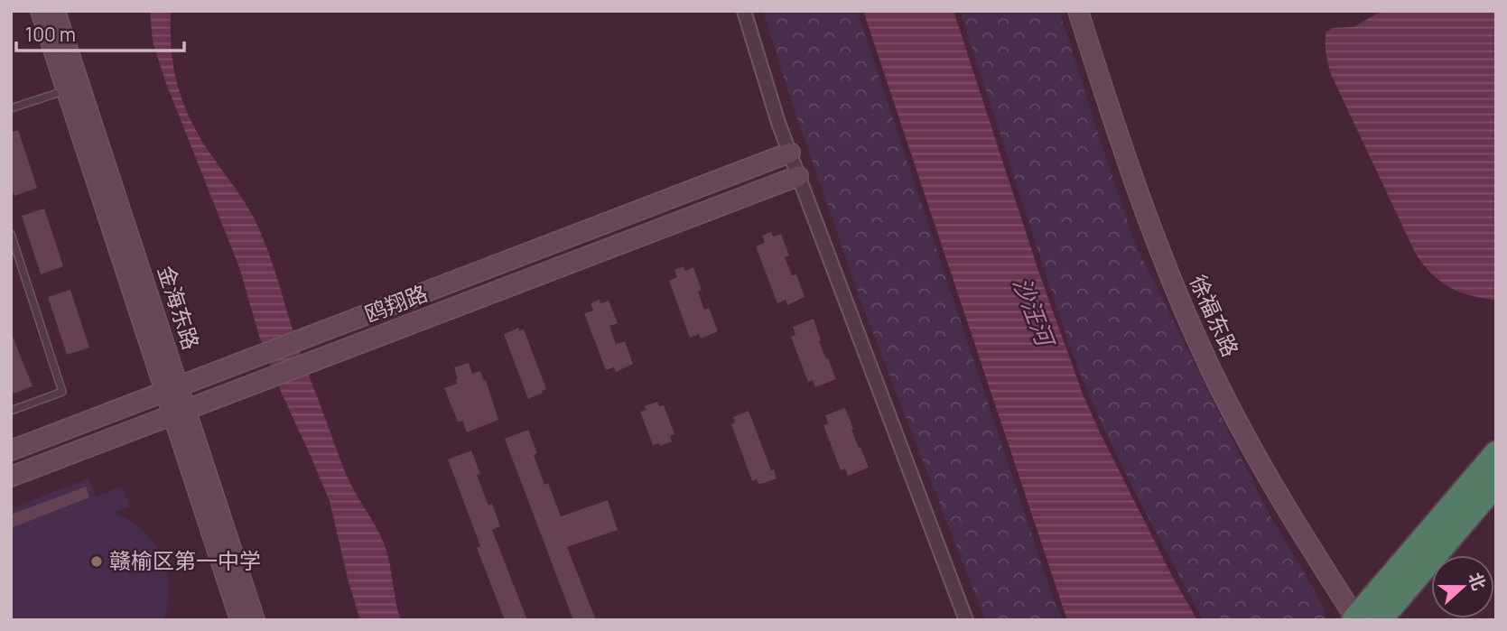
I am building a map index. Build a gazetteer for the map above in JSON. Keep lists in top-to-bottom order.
{
  "streets": {
    "main road": ["鸥翔路", "金海东路", "徐福东路"]
  },
  "crossings": [
    ["鸥翔路", "金海东路"]
  ],
  "water": ["沙汪河"],
  "places": ["赣榆区第一中学"],
  "scale_bar": "100 m",
  "north": "right"
}
